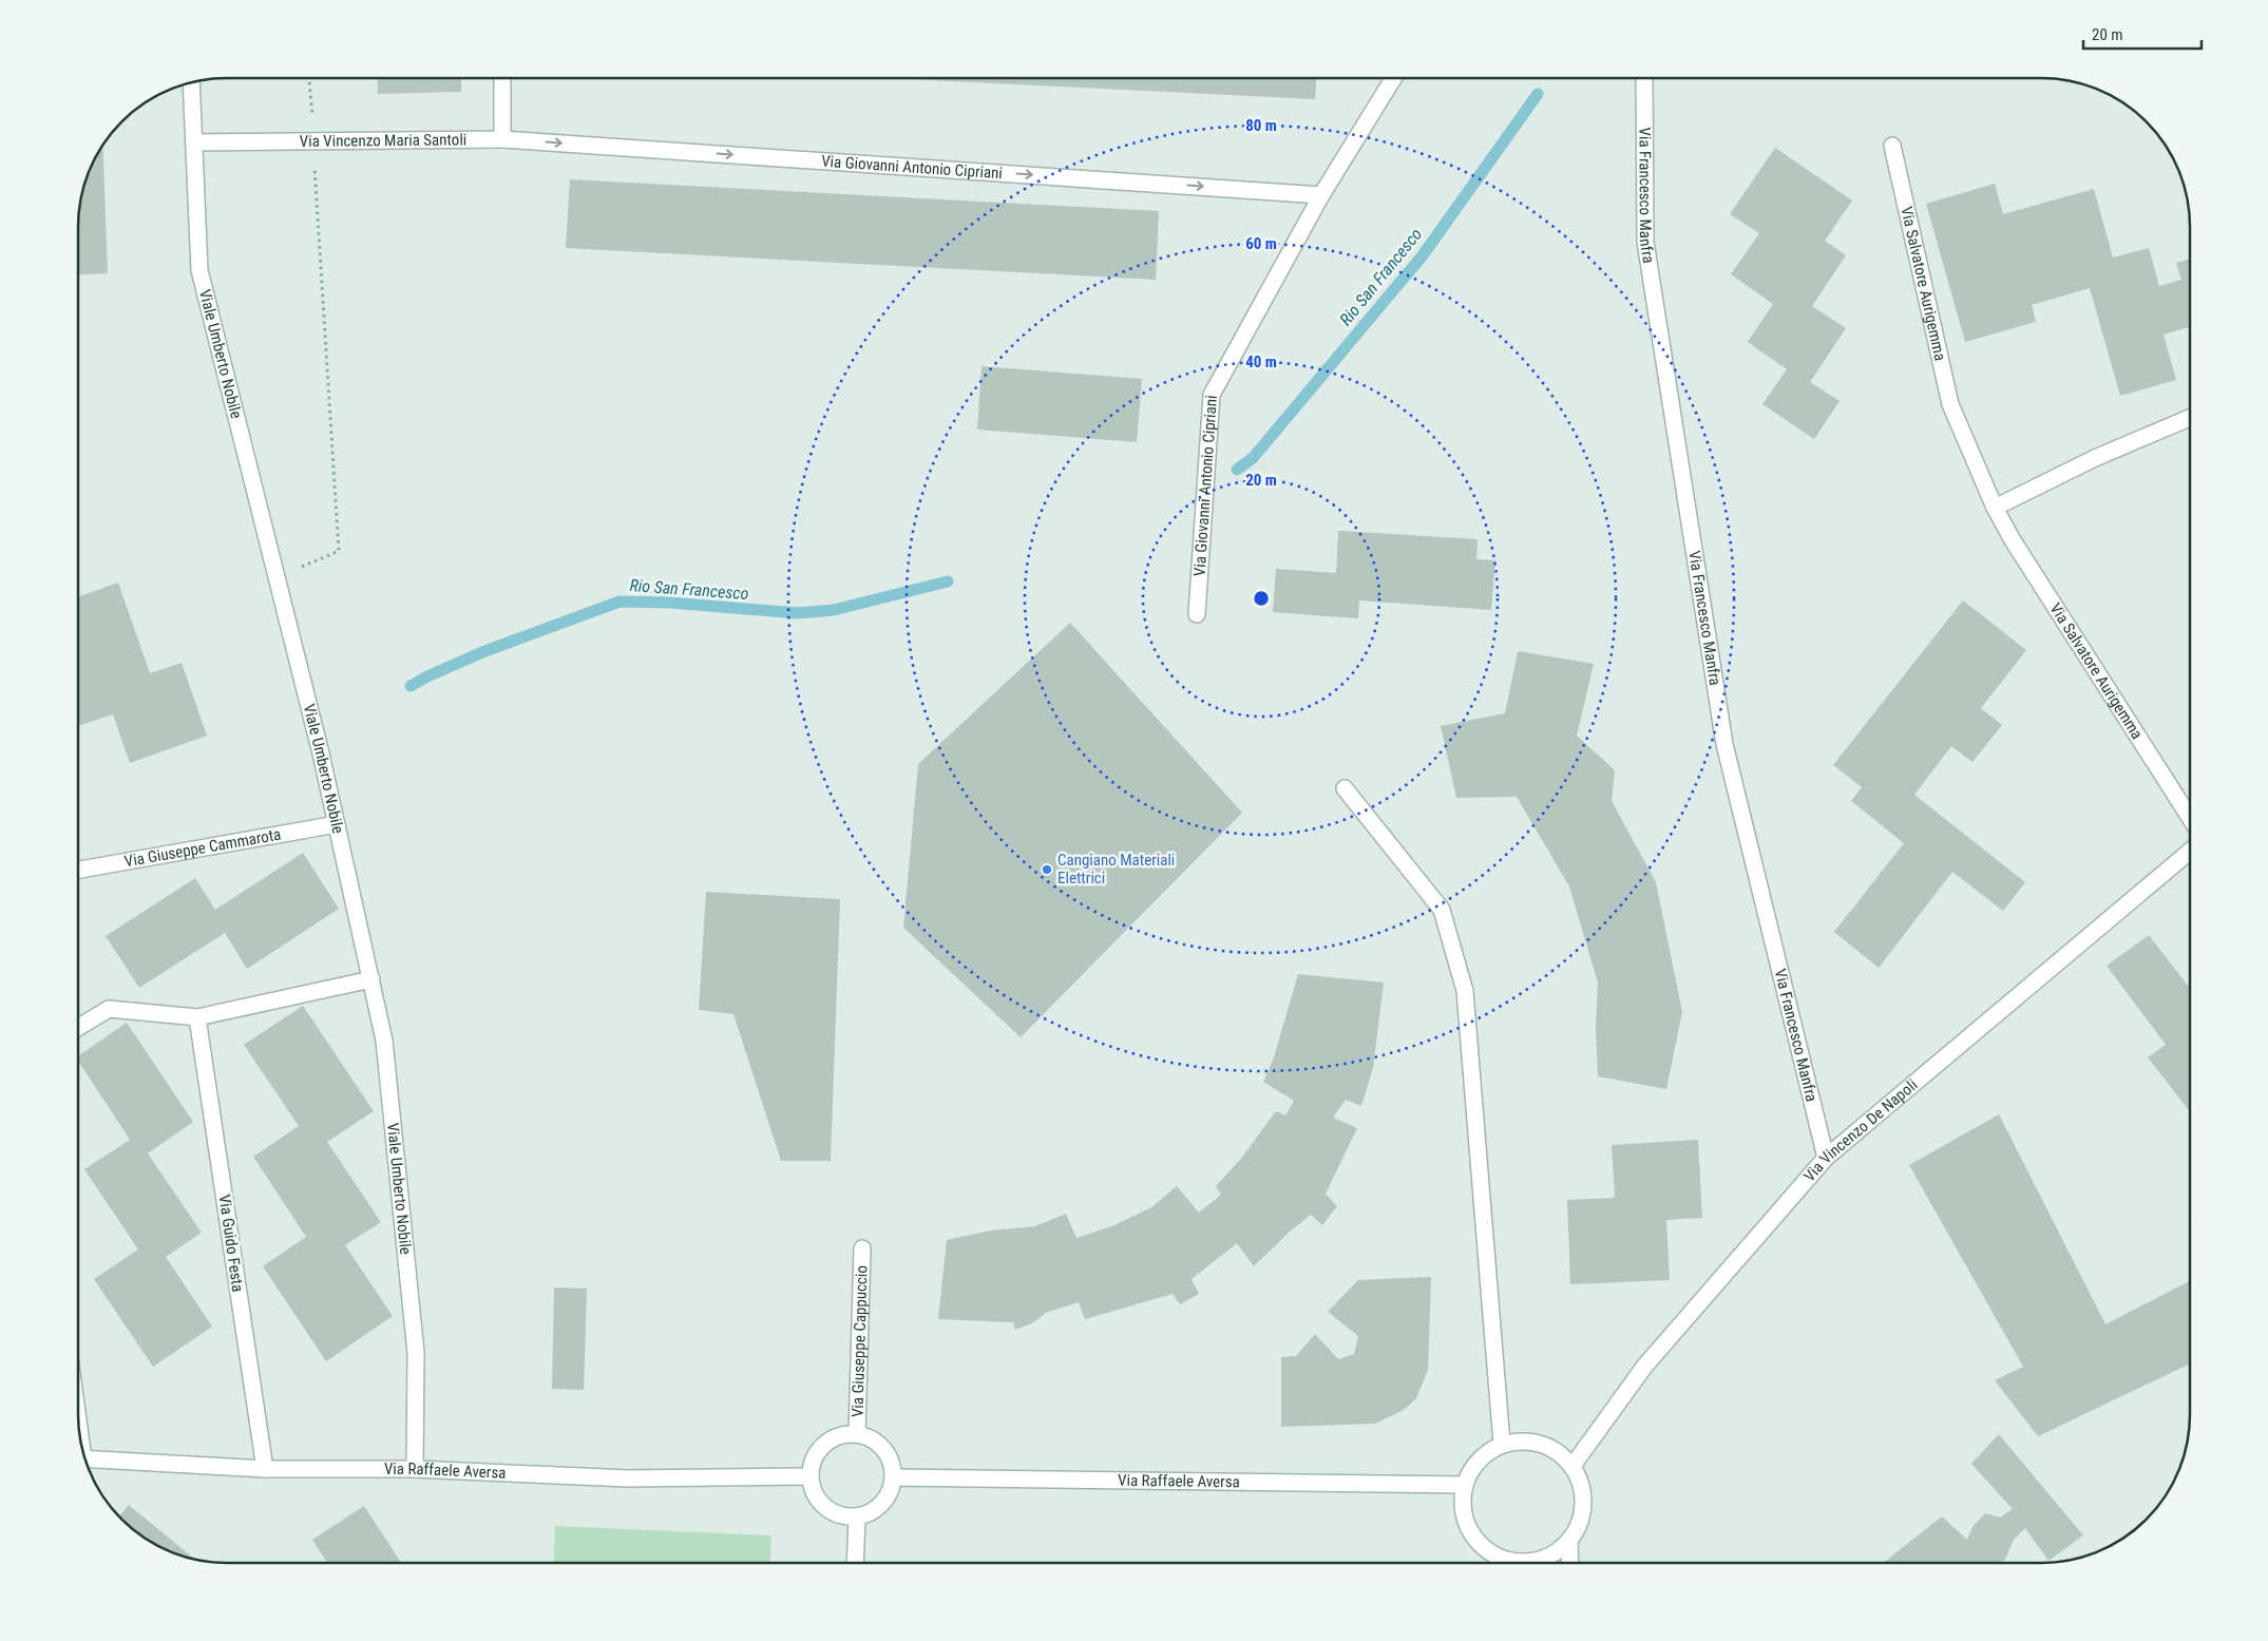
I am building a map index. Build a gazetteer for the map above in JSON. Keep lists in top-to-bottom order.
{
  "streets": {
    "street": [
      "Via Vincenzo Maria Santoli",
      "Via Giovanni Antonio Cipriani",
      "Via Francesco Manfra",
      "Via Salvatore Aurigemma",
      "Viale Umberto Nobile",
      "Via Giuseppe Cammarota",
      "Via Vincenzo De Napoli",
      "Via Guido Festa",
      "Via Giuseppe Cappuccio",
      "Via Raffaele Aversa"
    ]
  },
  "crossings": [
    ["Via Vincenzo Maria Santoli", "Via Giovanni Antonio Cipriani"],
    ["Via Vincenzo Maria Santoli", "Viale Umberto Nobile"],
    ["Via Francesco Manfra", "Via Vincenzo De Napoli"],
    ["Viale Umberto Nobile", "Via Giuseppe Cammarota"],
    ["Viale Umberto Nobile", "Via Raffaele Aversa"],
    ["Via Vincenzo De Napoli", "Via Raffaele Aversa"],
    ["Via Guido Festa", "Via Raffaele Aversa"],
    ["Via Giuseppe Cappuccio", "Via Raffaele Aversa"]
  ],
  "one_way": ["Via Giovanni Antonio Cipriani"],
  "water": ["Rio San Francesco"],
  "places": ["Cangiano Materiali Elettrici"],
  "scale_bar": "20 m",
  "rings": [
    "80 m",
    "60 m",
    "40 m",
    "20 m"
  ]
}
